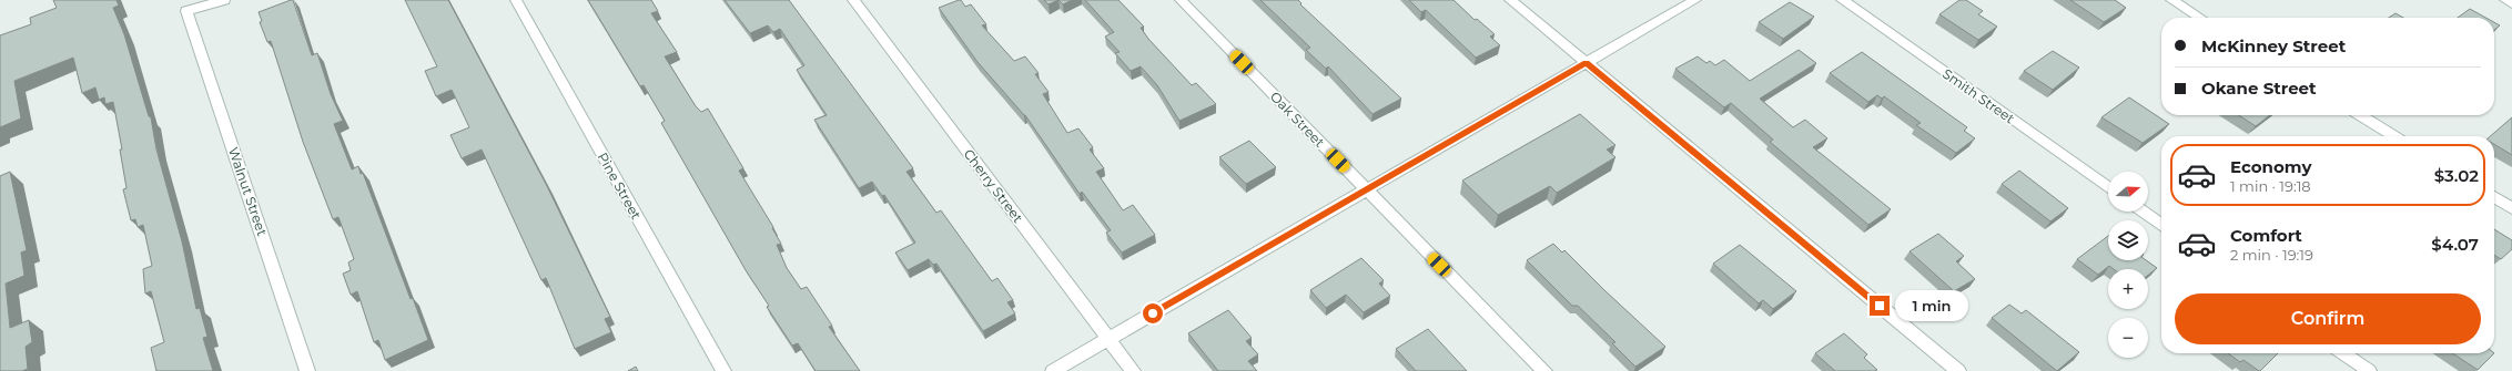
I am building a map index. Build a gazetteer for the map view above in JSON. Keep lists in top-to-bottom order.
{
  "streets": {
    "street": [
      "Smith Street",
      "Oak Street",
      "Pine Street",
      "Cherry Street",
      "Walnut Street"
    ]
  },
  "north": "right",
  "page": {
    "banner": ["McKinney Street", "Okane Street"],
    "list": [
      {
        "name": "Economy",
        "note": "1 min · 19:18",
        "value": "$3.02"
      },
      {
        "name": "Comfort",
        "note": "2 min · 19:19",
        "value": "$4.07"
      }
    ],
    "map_buttons": ["+", "−"],
    "buttons": "Confirm",
    "bubble": "1 min"
  }
}
